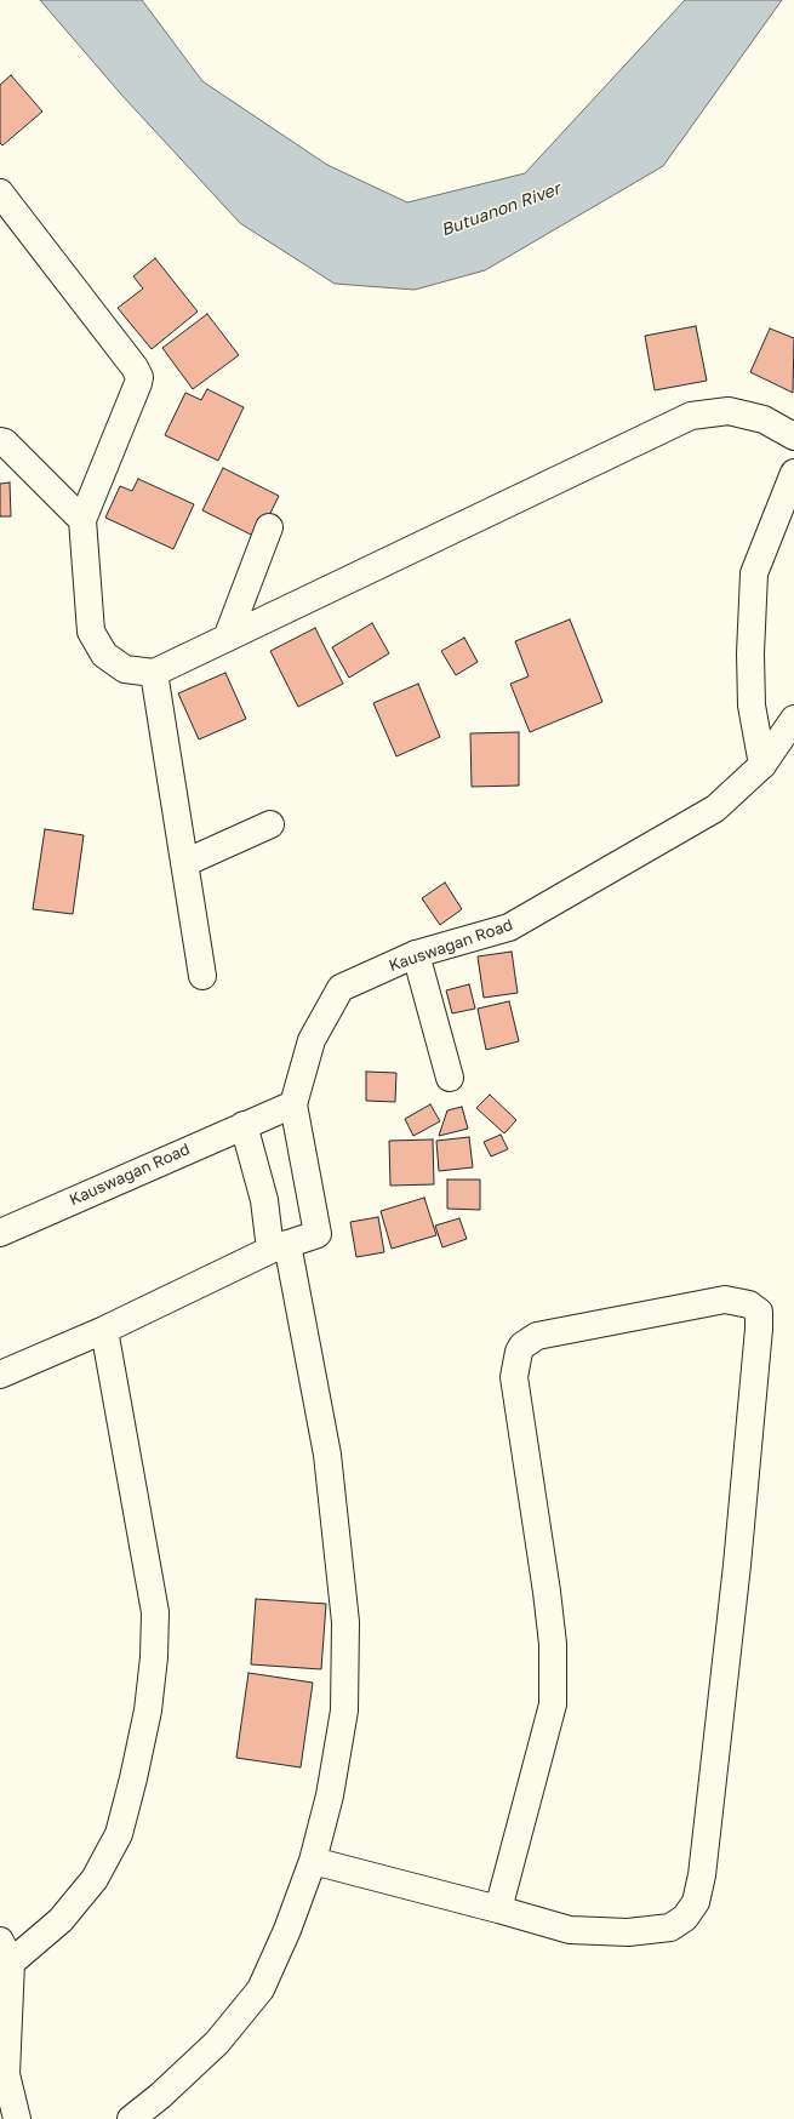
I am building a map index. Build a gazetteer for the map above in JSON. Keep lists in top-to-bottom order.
{
  "streets": {
    "street": ["Kauswagan Road"]
  },
  "water": ["Butuanon River"]
}
